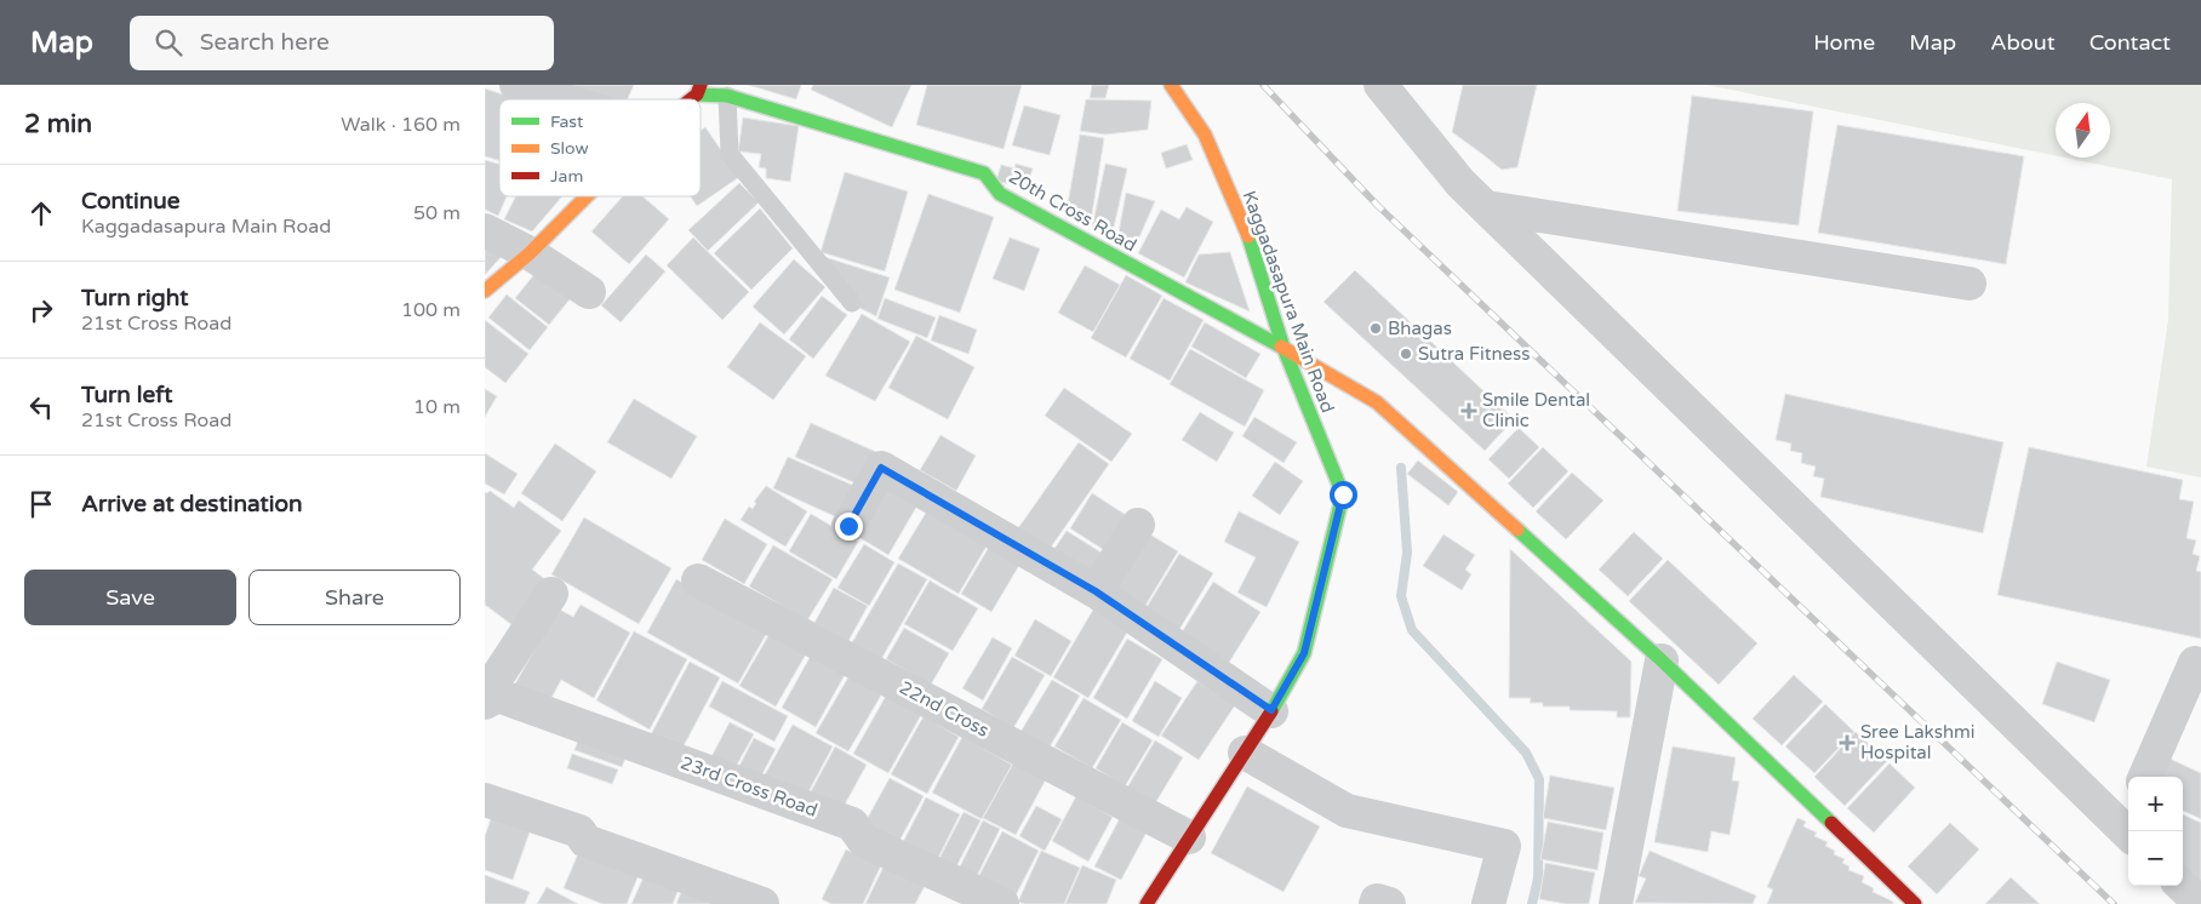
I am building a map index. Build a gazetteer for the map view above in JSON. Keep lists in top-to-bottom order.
{
  "streets": {
    "street": [
      "20th Cross Road",
      "Kaggadasapura Main Road",
      "22nd Cross",
      "23rd Cross Road"
    ]
  },
  "crossings": [
    ["20th Cross Road", "Kaggadasapura Main Road"],
    ["Kaggadasapura Main Road", "22nd Cross"]
  ],
  "places": {
    "other": ["Bhagas", "Sutra Fitness"],
    "health": ["Smile Dental Clinic", "Sree Lakshmi Hospital"]
  },
  "legend": ["Fast", "Slow", "Jam"],
  "north": "top",
  "page": {
    "header": "Map",
    "search": "Search here",
    "nav": [
      "Home",
      "Map",
      "About",
      "Contact"
    ],
    "heading": ["2 min", "Walk · 160 m"],
    "list": [
      ["Continue", "Kaggadasapura Main Road", "50 m"],
      ["Turn right", "21st Cross Road", "100 m"],
      ["Turn left", "21st Cross Road", "10 m"],
      "Arrive at destination"
    ],
    "buttons": ["Save", "Share"],
    "map_buttons": ["+", "−"]
  }
}
